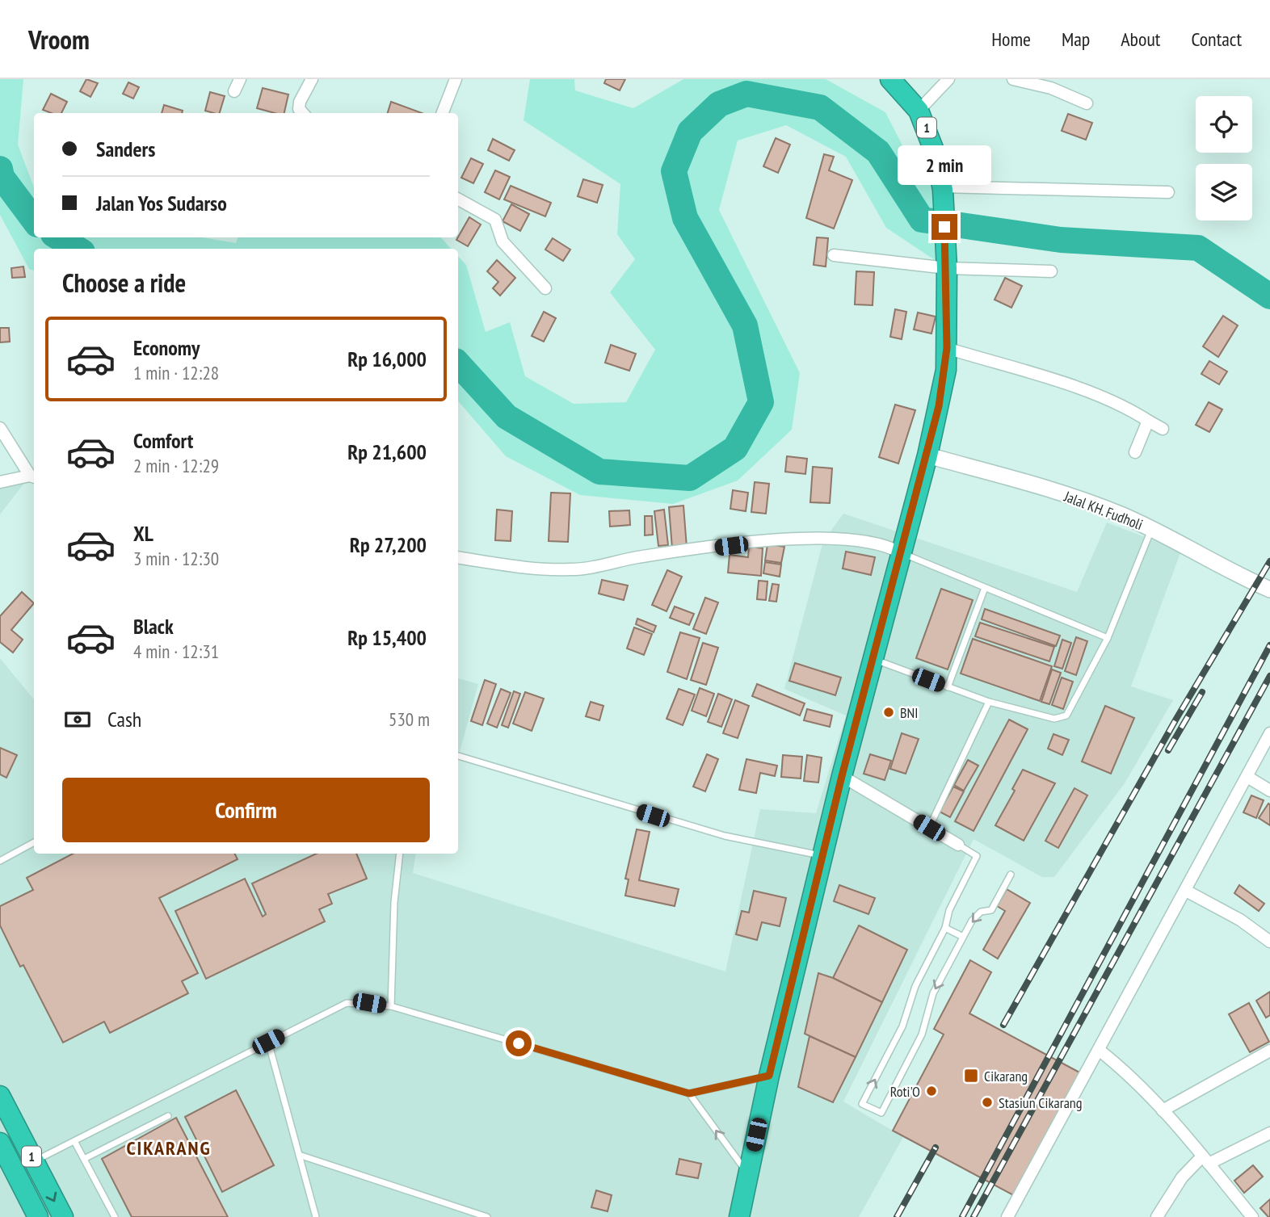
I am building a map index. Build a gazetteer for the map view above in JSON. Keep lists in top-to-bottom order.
{
  "streets": {
    "highway": ["1"],
    "main road": ["Jalal KH. Fudholi"]
  },
  "crossings": [
    ["1", "Jalal KH. Fudholi"]
  ],
  "districts": ["CIKARANG"],
  "places": {
    "other": ["BNI", "Roti'O", "Stasiun Cikarang"],
    "transit": ["Cikarang"]
  },
  "page": {
    "header": "Vroom",
    "nav": [
      "Home",
      "Map",
      "About",
      "Contact"
    ],
    "banner": ["Sanders", "Jalan Yos Sudarso"],
    "bubble": "2 min",
    "heading": "Choose a ride",
    "list": [
      {
        "name": "Economy",
        "note": "1 min · 12:28",
        "value": "Rp 16,000"
      },
      {
        "name": "Comfort",
        "note": "2 min · 12:29",
        "value": "Rp 21,600"
      },
      {
        "name": "XL",
        "note": "3 min · 12:30",
        "value": "Rp 27,200"
      },
      {
        "name": "Black",
        "note": "4 min · 12:31",
        "value": "Rp 15,400"
      }
    ],
    "pay": ["Cash", "530 m"],
    "buttons": "Confirm"
  }
}
